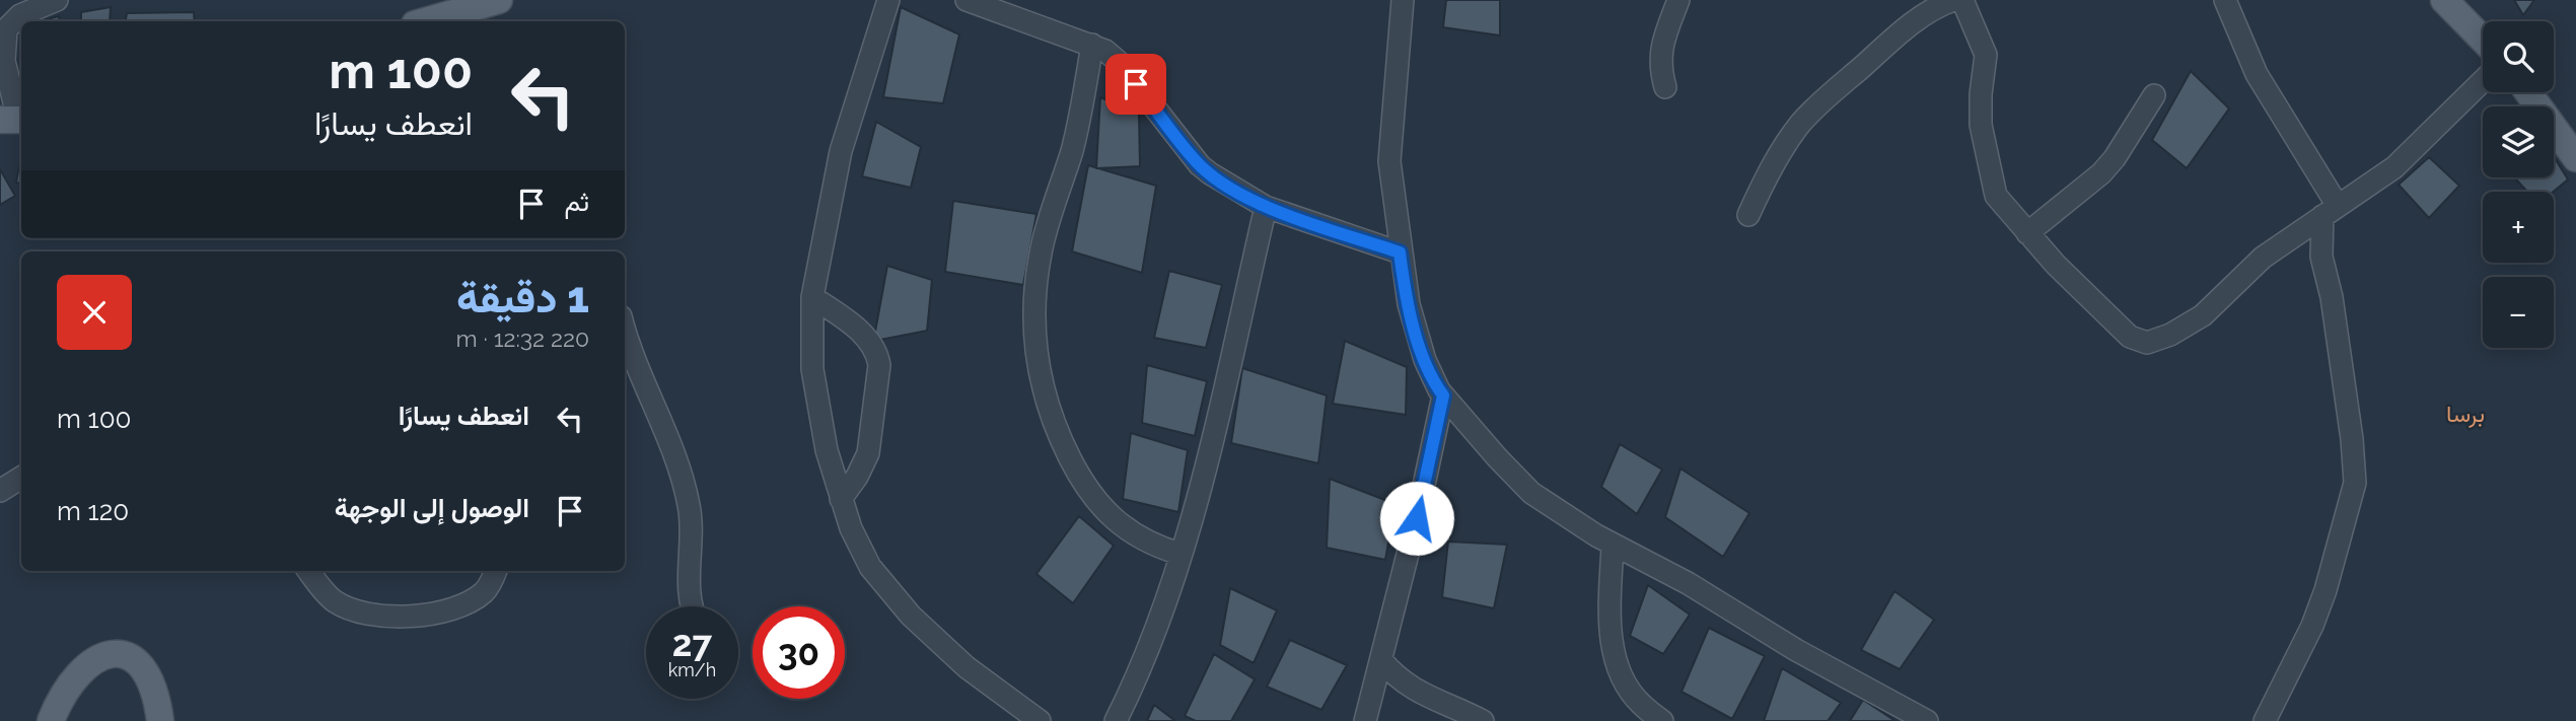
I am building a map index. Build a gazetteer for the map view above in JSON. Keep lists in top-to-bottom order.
{
  "districts": ["برسا"],
  "page": {
    "map_buttons": ["+", "−"],
    "turn": ["100 m", "انعطف يسارًا"],
    "then": "ثم",
    "heading": ["1 دقيقة", "220 m · 12:32"],
    "list": [
      {
        "name": "انعطف يسارًا",
        "value": "100 m"
      },
      {
        "name": "الوصول إلى الوجهة",
        "value": "120 m"
      }
    ],
    "speed": "27 km/h",
    "limit": "30"
  }
}
